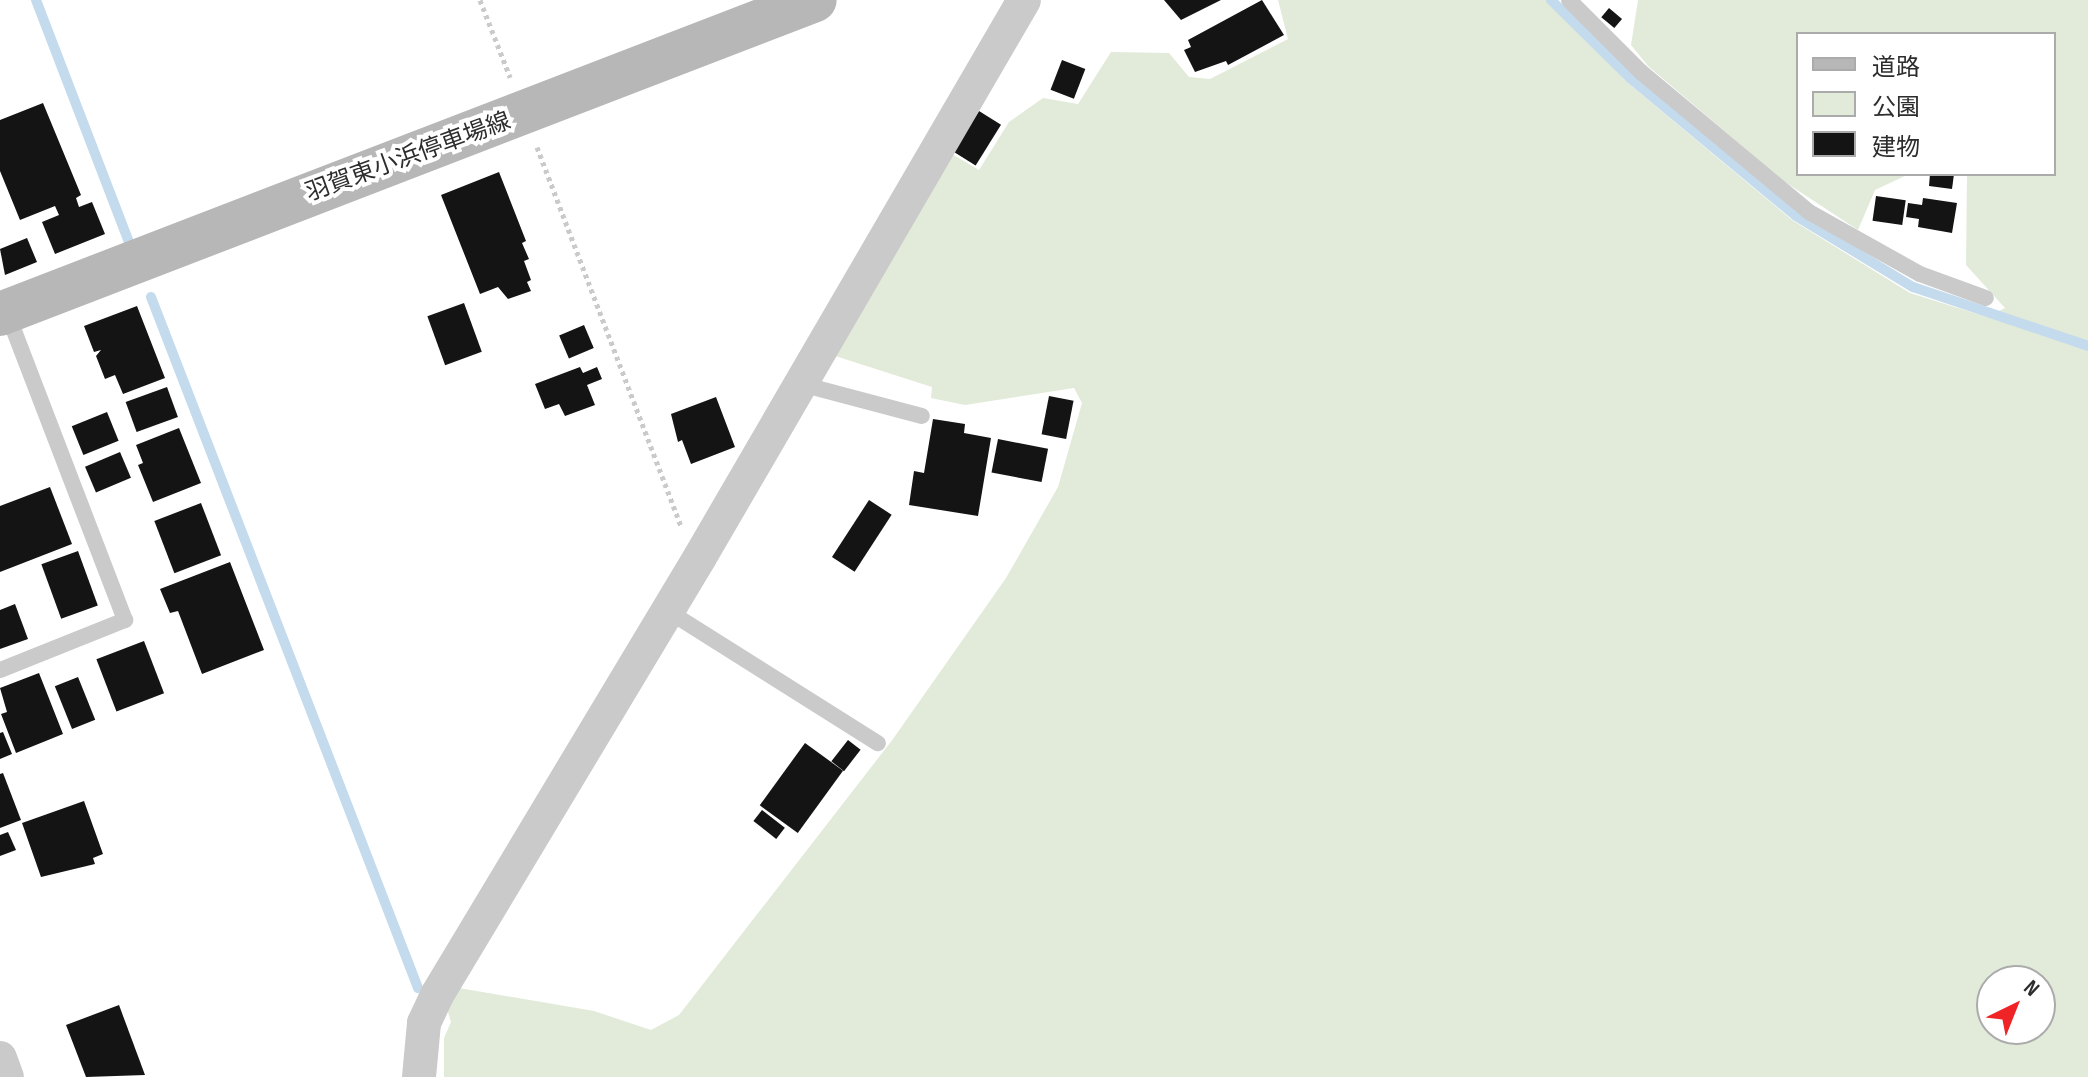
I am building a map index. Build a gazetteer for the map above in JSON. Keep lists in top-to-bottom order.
{
  "streets": {
    "main road": ["羽賀東小浜停車場線"]
  },
  "legend": ["道路", "公園", "建物"],
  "north": "top right"
}
